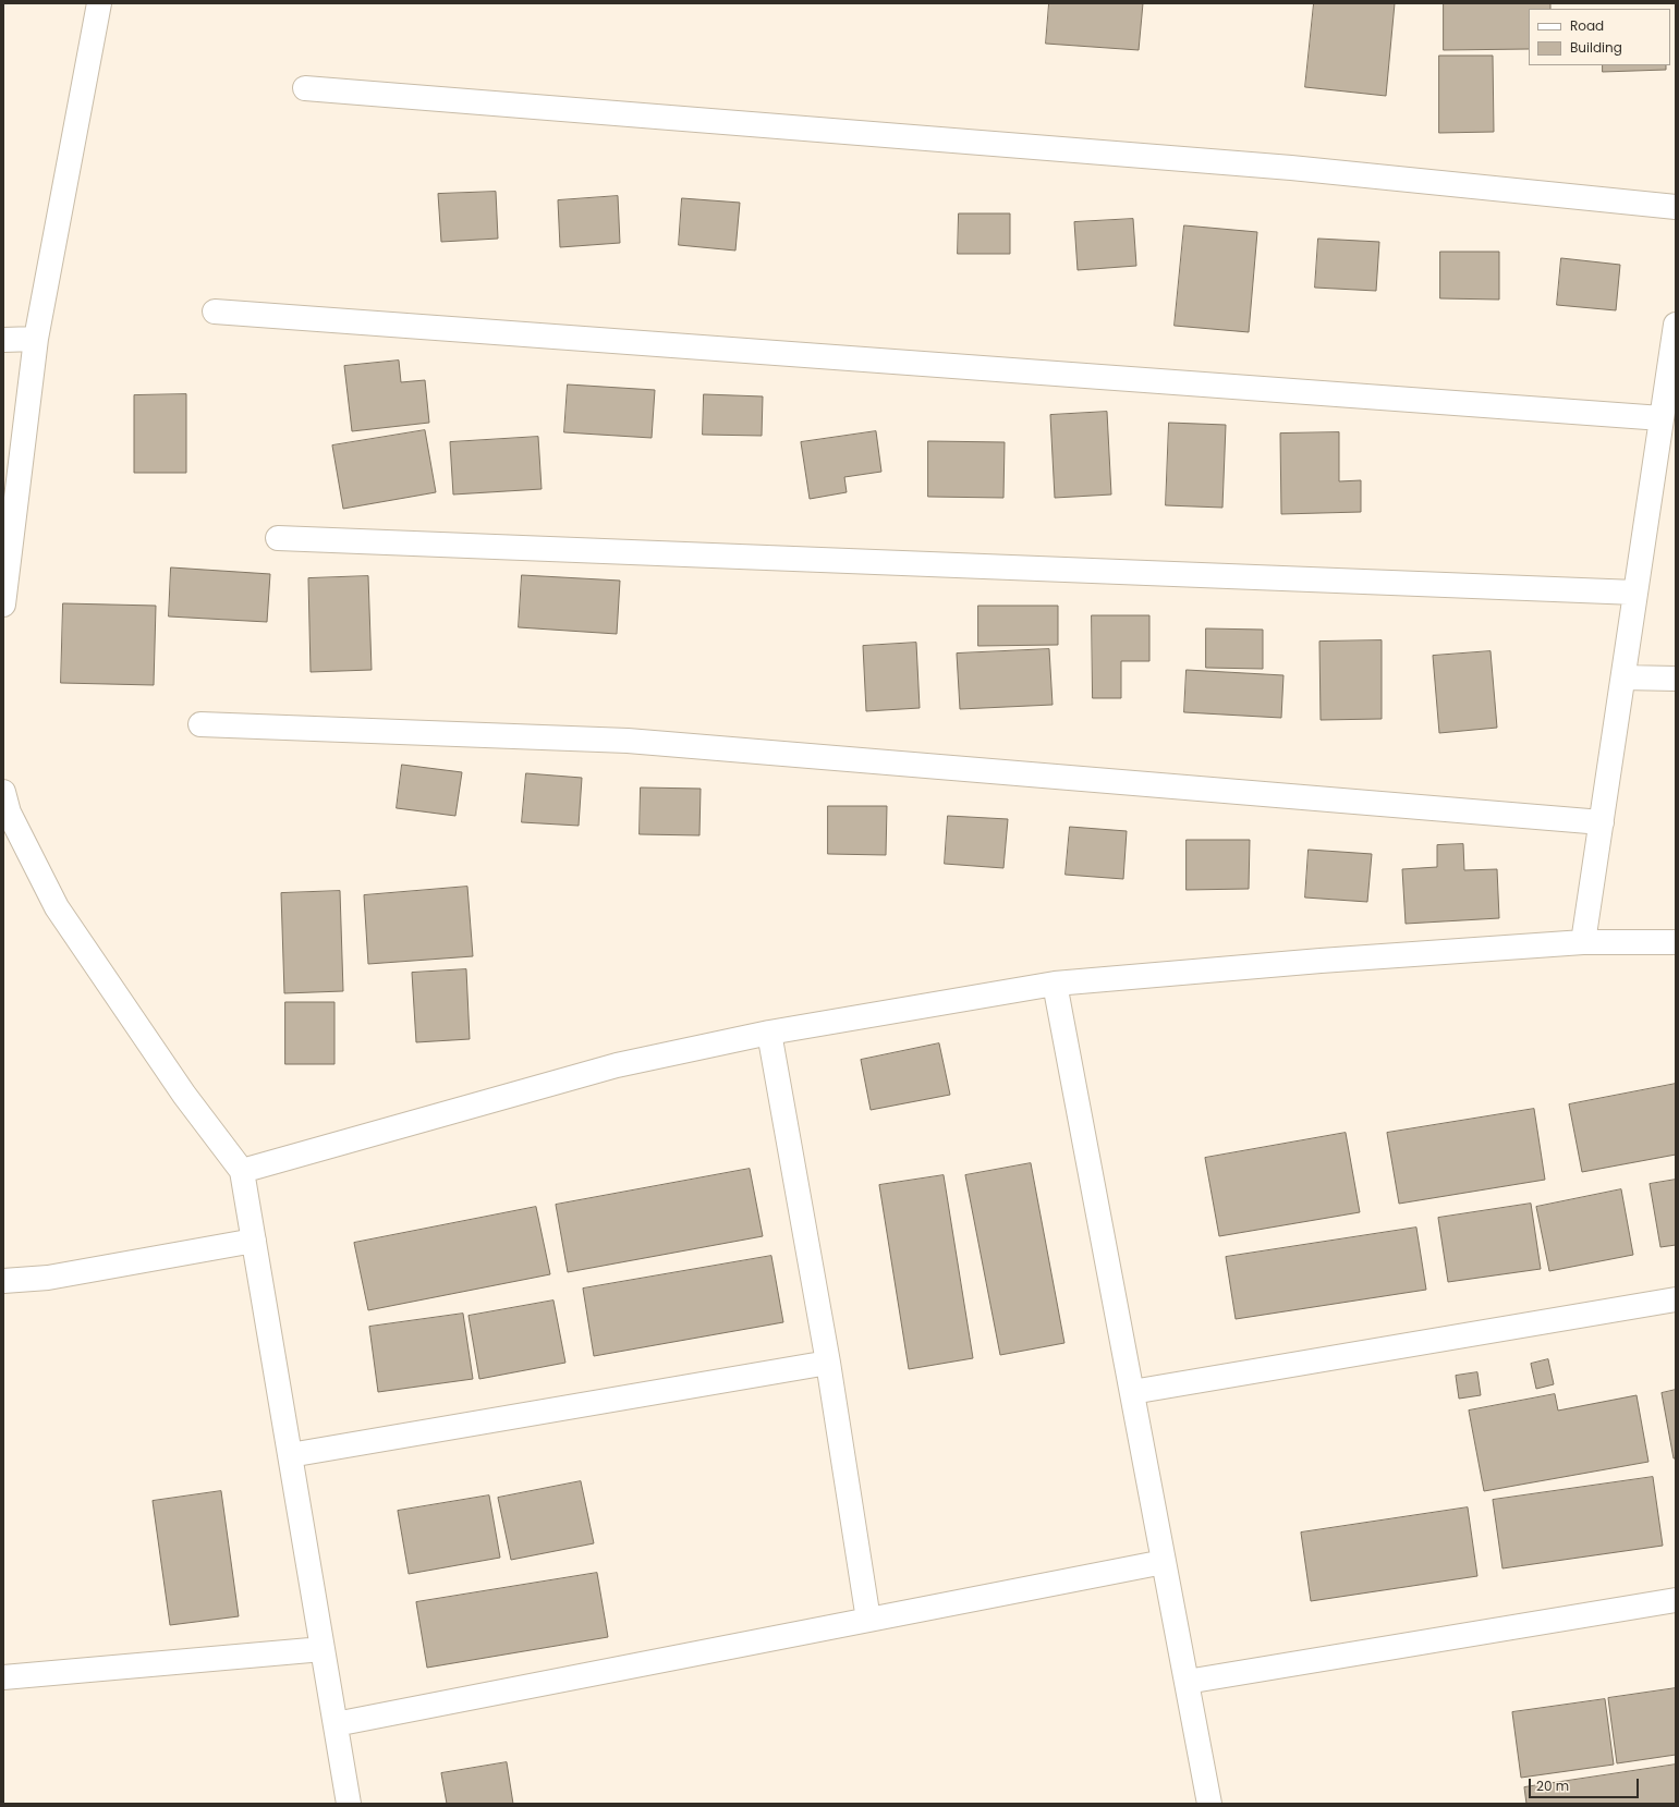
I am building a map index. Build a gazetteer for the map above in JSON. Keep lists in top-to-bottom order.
{
  "legend": ["Road", "Building"],
  "scale_bar": "20 m"
}
